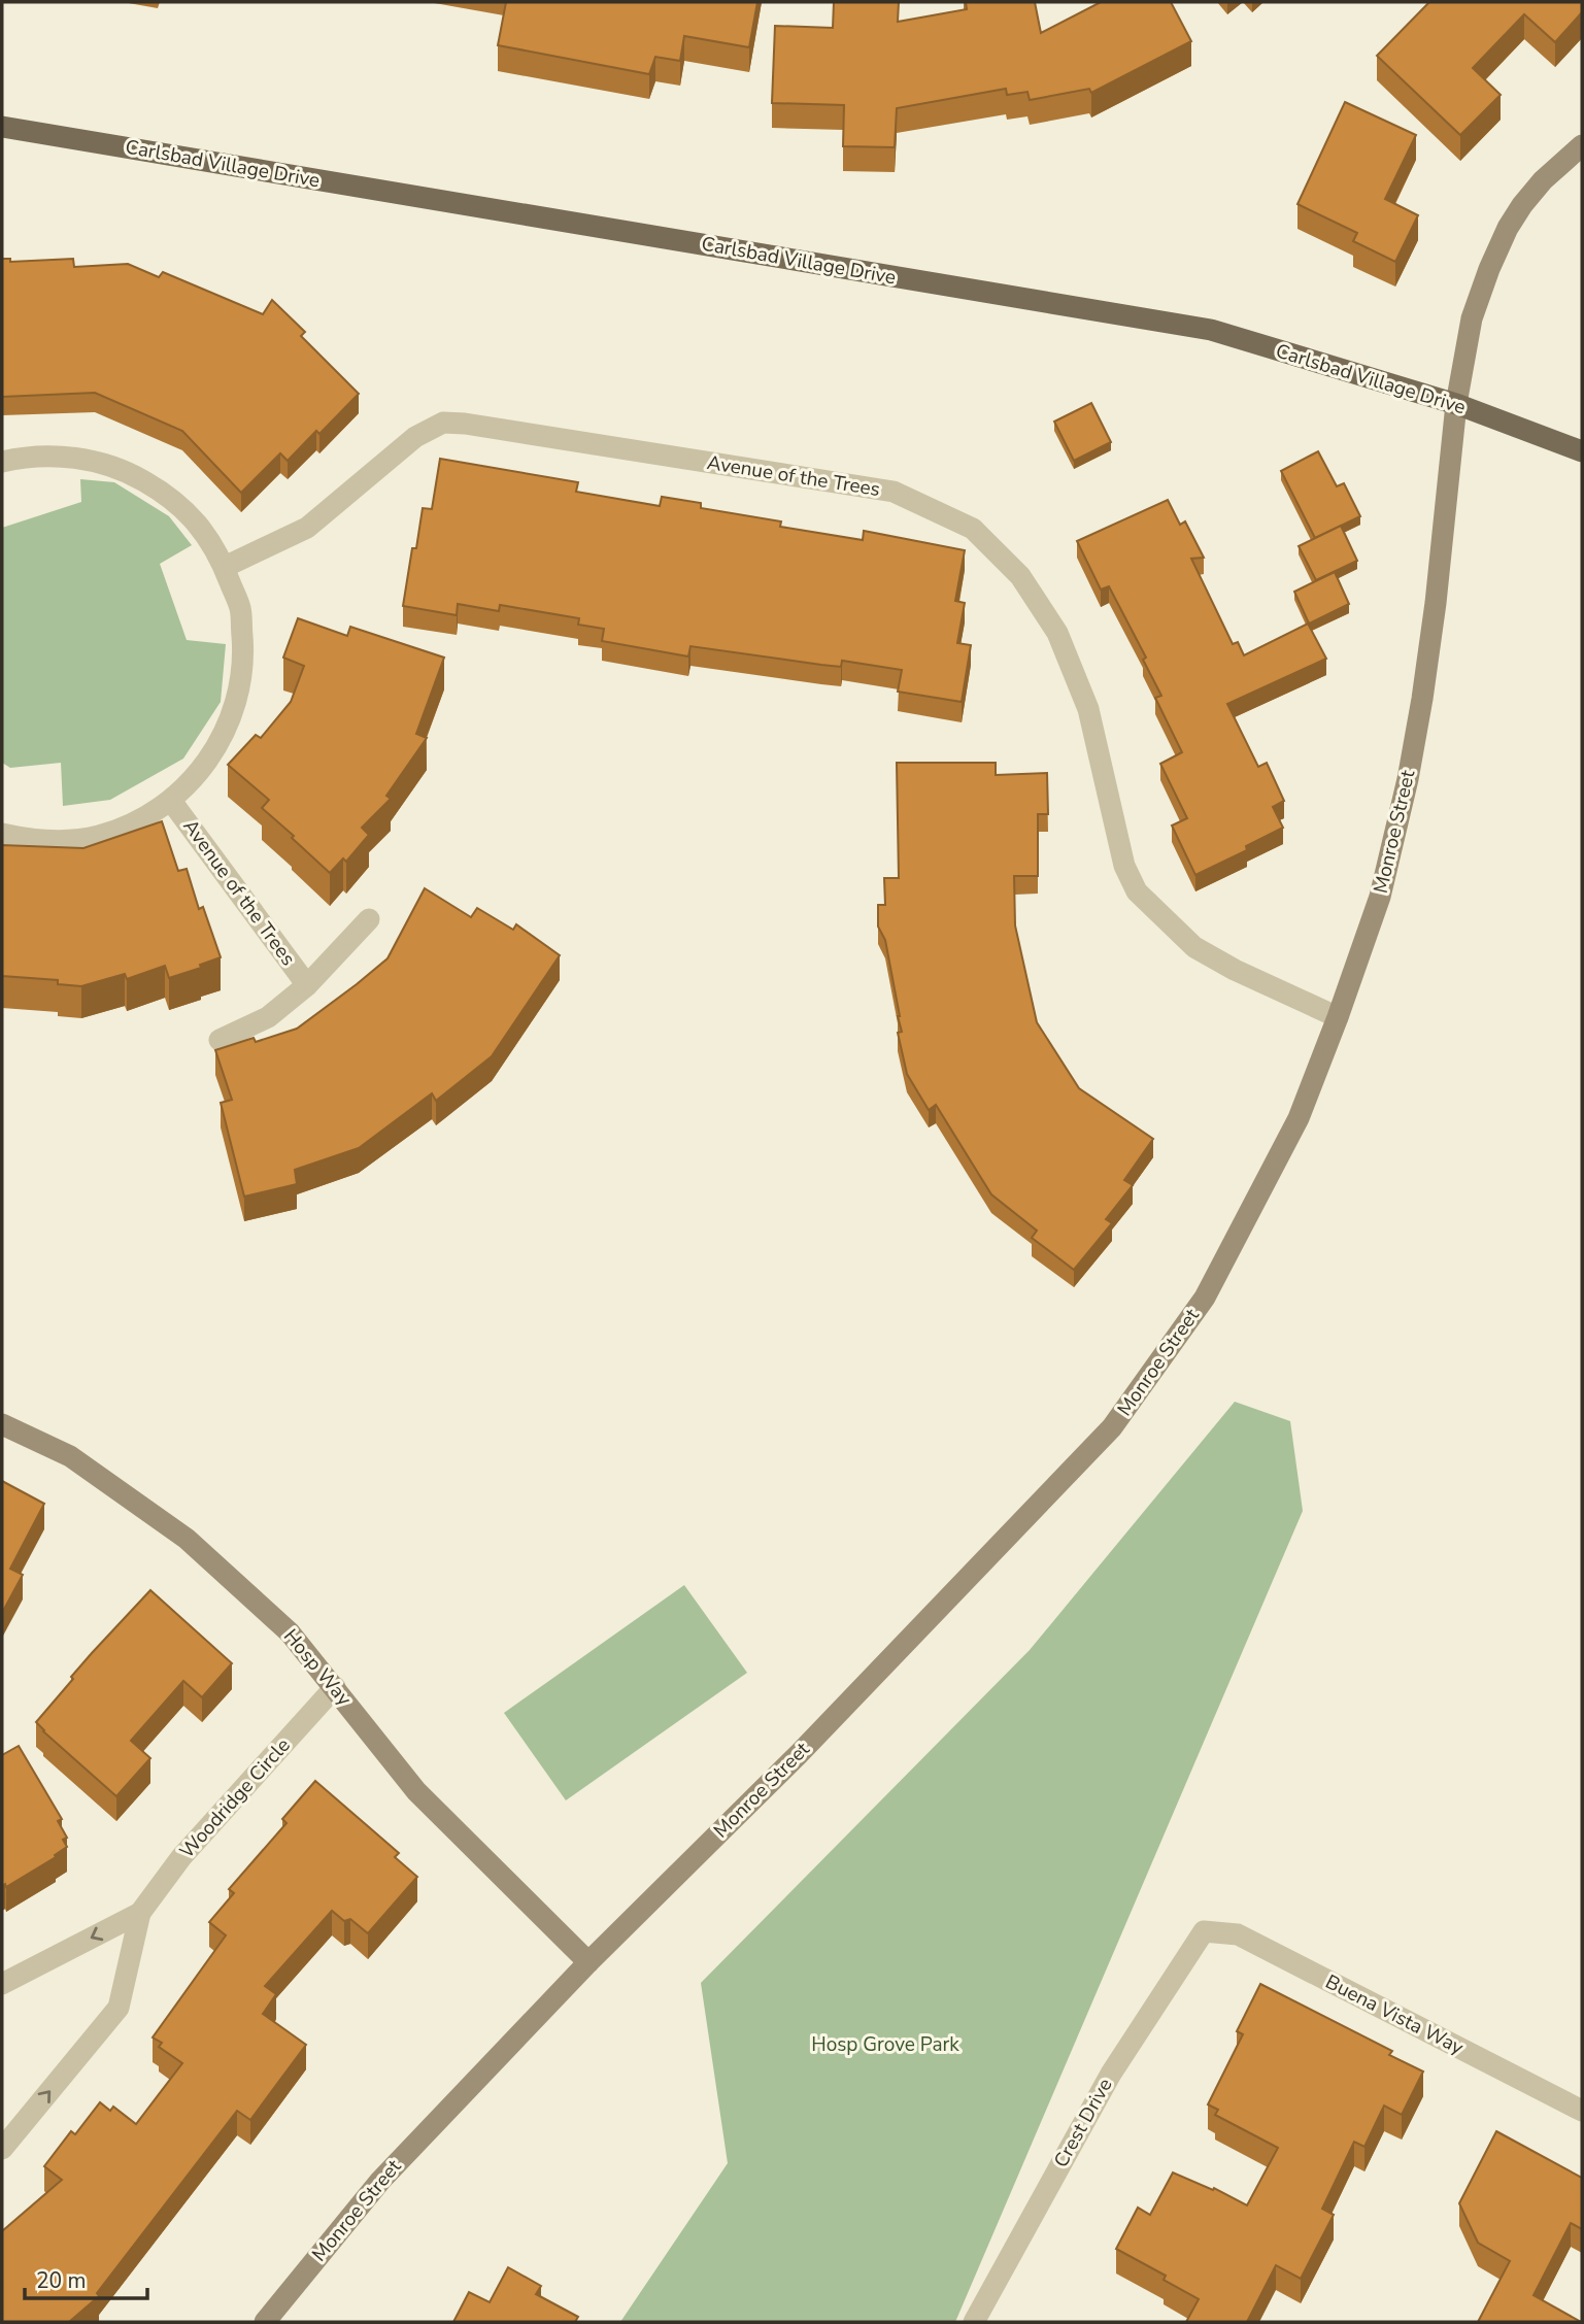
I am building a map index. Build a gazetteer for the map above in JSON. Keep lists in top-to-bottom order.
{
  "streets": {
    "main road": ["Carlsbad Village Drive", "Monroe Street", "Hosp Way"],
    "street": [
      "Avenue of the Trees",
      "Woodridge Circle",
      "Buena Vista Way",
      "Crest Drive"
    ]
  },
  "crossings": [
    ["Carlsbad Village Drive", "Monroe Street"],
    ["Avenue of the Trees", "Monroe Street"],
    ["Monroe Street", "Hosp Way"],
    ["Hosp Way", "Woodridge Circle"],
    ["Buena Vista Way", "Crest Drive"]
  ],
  "parks": ["Hosp Grove Park"],
  "scale_bar": "20 m"
}
